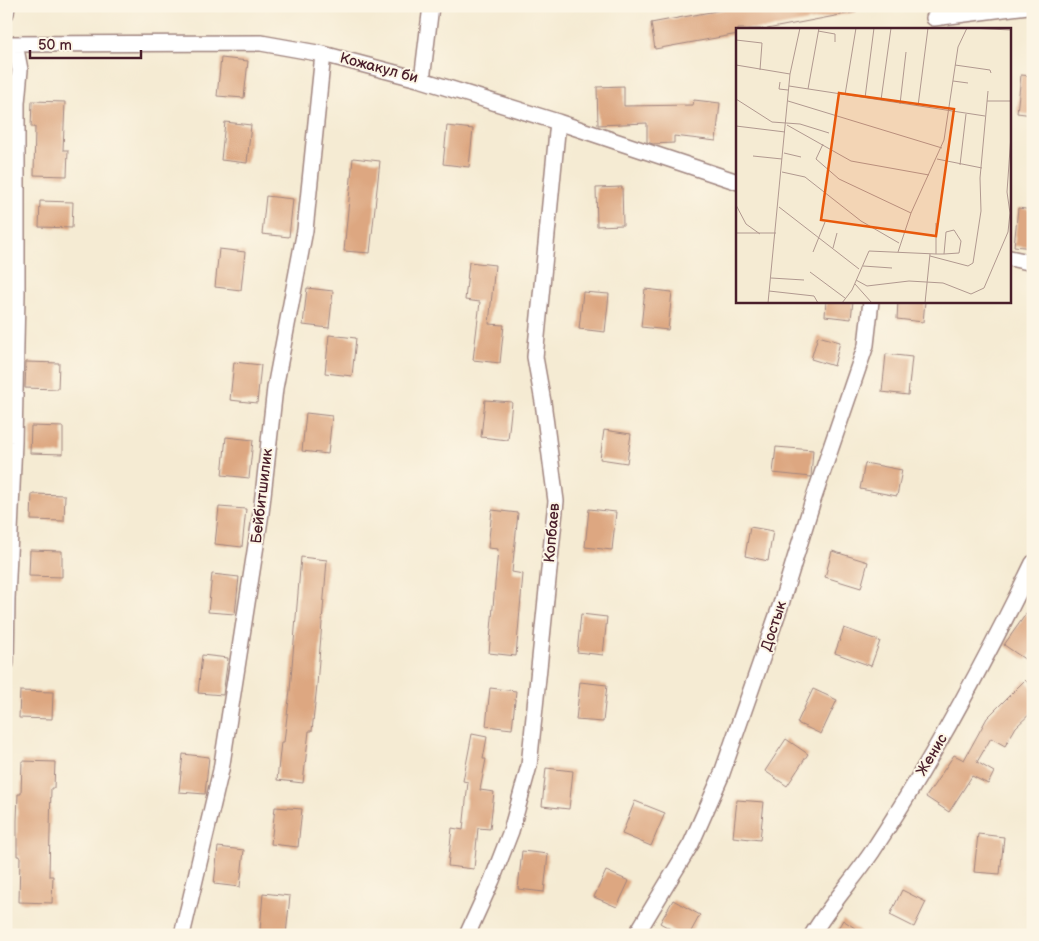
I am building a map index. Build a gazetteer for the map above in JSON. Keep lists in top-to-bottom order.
{
  "streets": {
    "street": [
      "Кожакул би",
      "Бейбитшилик",
      "Копбаев",
      "Достык",
      "Женис"
    ]
  },
  "crossings": [
    ["Кожакул би", "Бейбитшилик"],
    ["Кожакул би", "Копбаев"]
  ],
  "scale_bar": "50 m"
}
